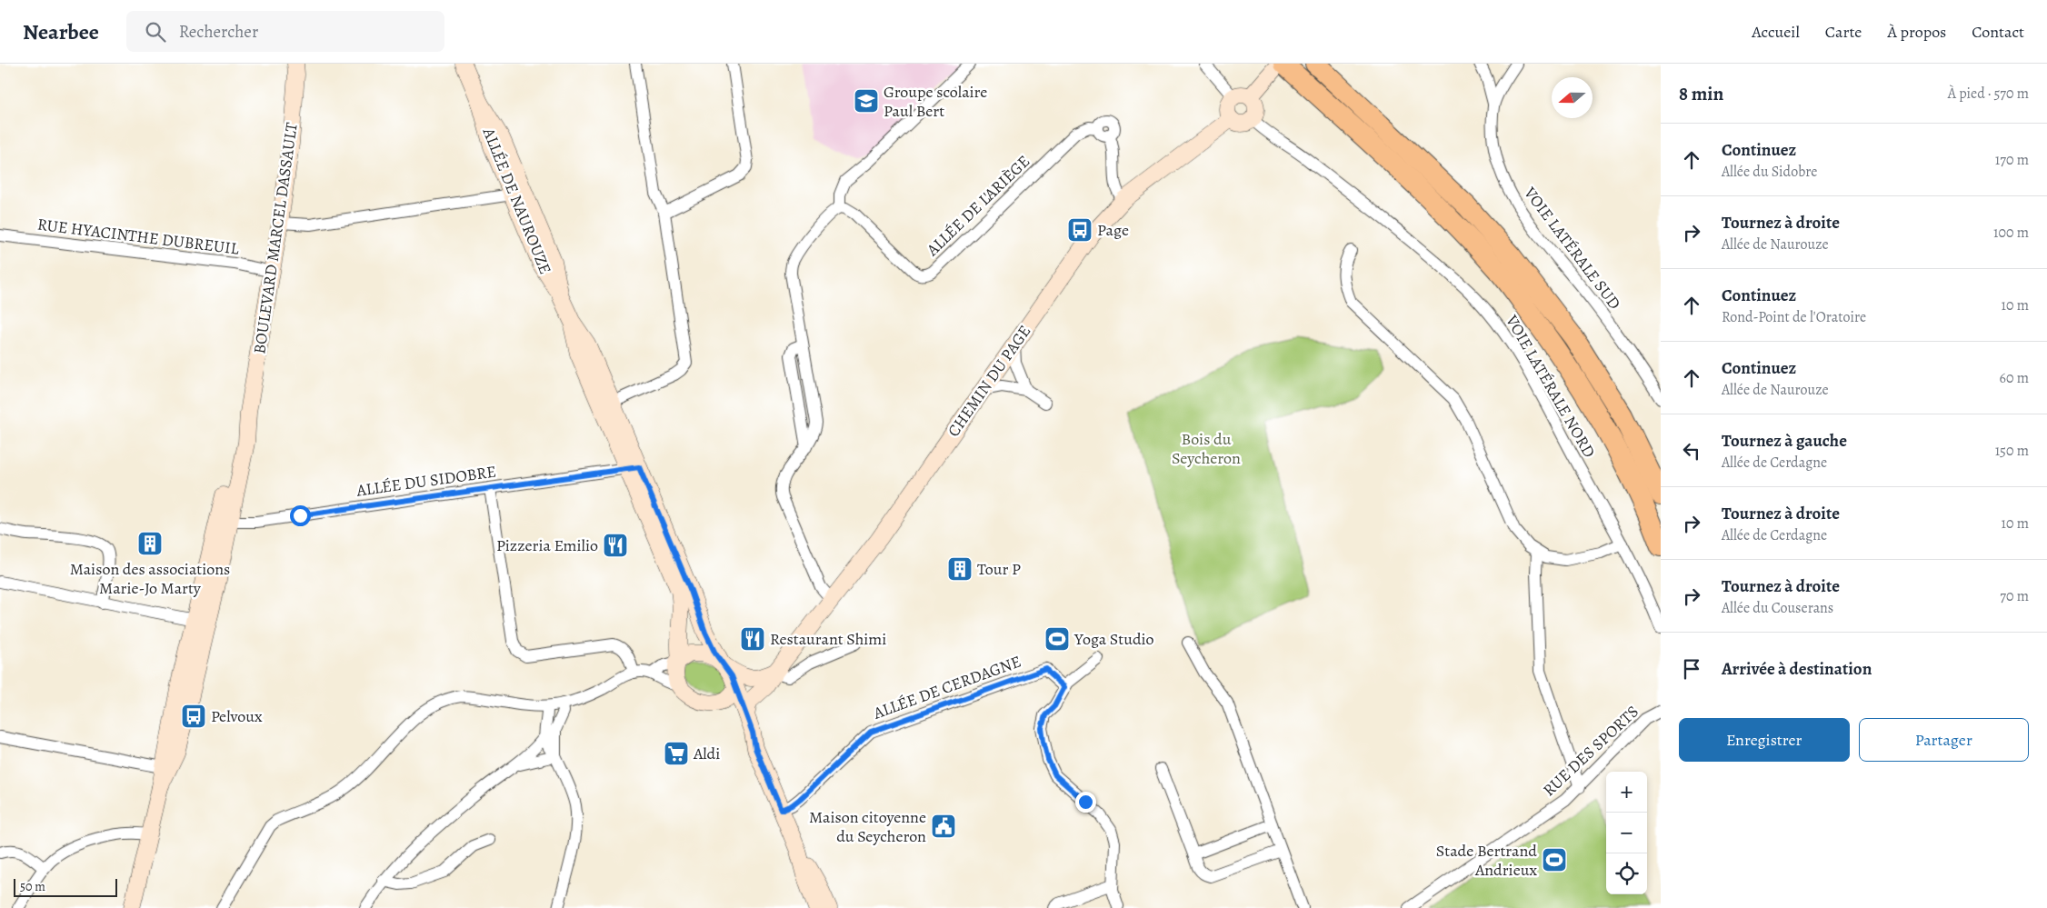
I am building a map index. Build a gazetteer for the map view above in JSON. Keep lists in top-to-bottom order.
{
  "streets": {
    "street": [
      "ALLÉE DE NAUROUZE",
      "ALLÉE DE L'ARIÈGE",
      "RUE HYACINTHE DUBREUIL",
      "BOULEVARD MARCEL DASSAULT",
      "VOIE LATÉRALE SUD",
      "CHEMIN DU PAGE",
      "VOIE LATÉRALE NORD",
      "ALLÉE DU SIDOBRE",
      "ALLÉE DE CERDAGNE",
      "RUE DES SPORTS"
    ]
  },
  "crossings": [
    ["ALLÉE DE NAUROUZE", "ALLÉE DU SIDOBRE"],
    ["ALLÉE DE L'ARIÈGE", "CHEMIN DU PAGE"],
    ["RUE HYACINTHE DUBREUIL", "BOULEVARD MARCEL DASSAULT"],
    ["BOULEVARD MARCEL DASSAULT", "ALLÉE DU SIDOBRE"],
    ["CHEMIN DU PAGE", "VOIE LATÉRALE NORD"]
  ],
  "parks": ["Bois du Seycheron"],
  "places": {
    "school or university": ["Groupe scolaire Paul Bert"],
    "bus stop": ["Page", "Pelvoux"],
    "building": ["Maison des associations Marie-Jo Marty", "Tour P"],
    "restaurant": ["Pizzeria Emilio", "Restaurant Shimi"],
    "sports": ["Yoga Studio", "Stade Bertrand Andrieux"],
    "supermarket": ["Aldi"],
    "public building": ["Maison citoyenne du Seycheron"]
  },
  "scale_bar": "50 m",
  "north": "left",
  "page": {
    "header": "Nearbee",
    "search": "Rechercher",
    "nav": [
      "Accueil",
      "Carte",
      "À propos",
      "Contact"
    ],
    "heading": ["8 min", "À pied · 570 m"],
    "list": [
      ["Continuez", "Allée du Sidobre", "170 m"],
      ["Tournez à droite", "Allée de Naurouze", "100 m"],
      ["Continuez", "Rond-Point de l'Oratoire", "10 m"],
      ["Continuez", "Allée de Naurouze", "60 m"],
      ["Tournez à gauche", "Allée de Cerdagne", "150 m"],
      ["Tournez à droite", "Allée de Cerdagne", "10 m"],
      ["Tournez à droite", "Allée du Couserans", "70 m"],
      "Arrivée à destination"
    ],
    "buttons": ["Enregistrer", "Partager"],
    "map_buttons": ["+", "−"],
    "scale": "50 m"
  }
}
